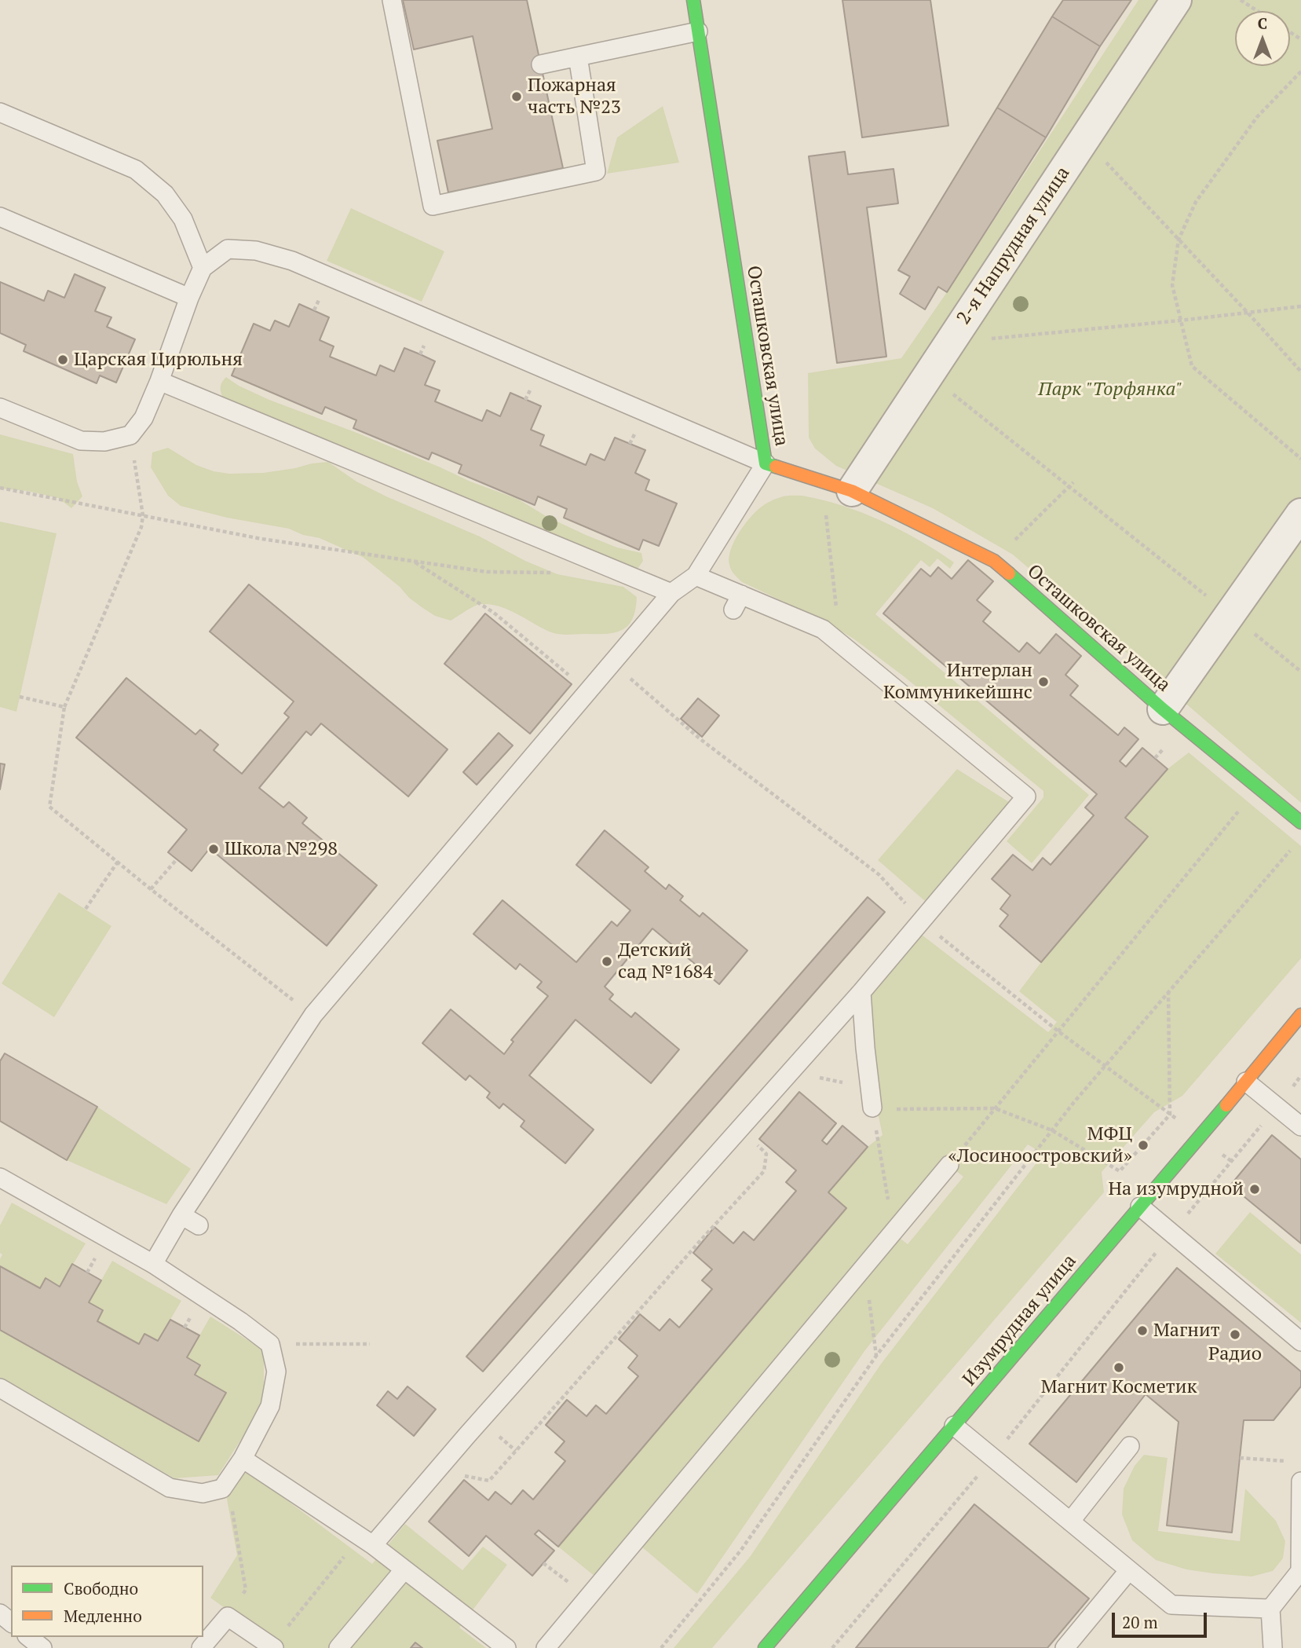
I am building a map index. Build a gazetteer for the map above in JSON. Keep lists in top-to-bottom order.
{
  "streets": {
    "street": ["2-я Напрудная улица", "Осташковская улица", "Изумрудная улица"]
  },
  "crossings": [
    ["2-я Напрудная улица", "Осташковская улица"]
  ],
  "parks": ["Парк \"Торфянка\""],
  "places": [
    "Пожарная часть №23",
    "Царская Цирюльня",
    "Интерлан Коммуникейшнс",
    "Школа №298",
    "Детский сад №1684",
    "МФЦ «Лосиноостровский»",
    "На изумрудной",
    "Магнит",
    "Радио",
    "Магнит Косметик"
  ],
  "legend": ["Свободно", "Медленно"],
  "scale_bar": "20 m",
  "north": "top"
}
